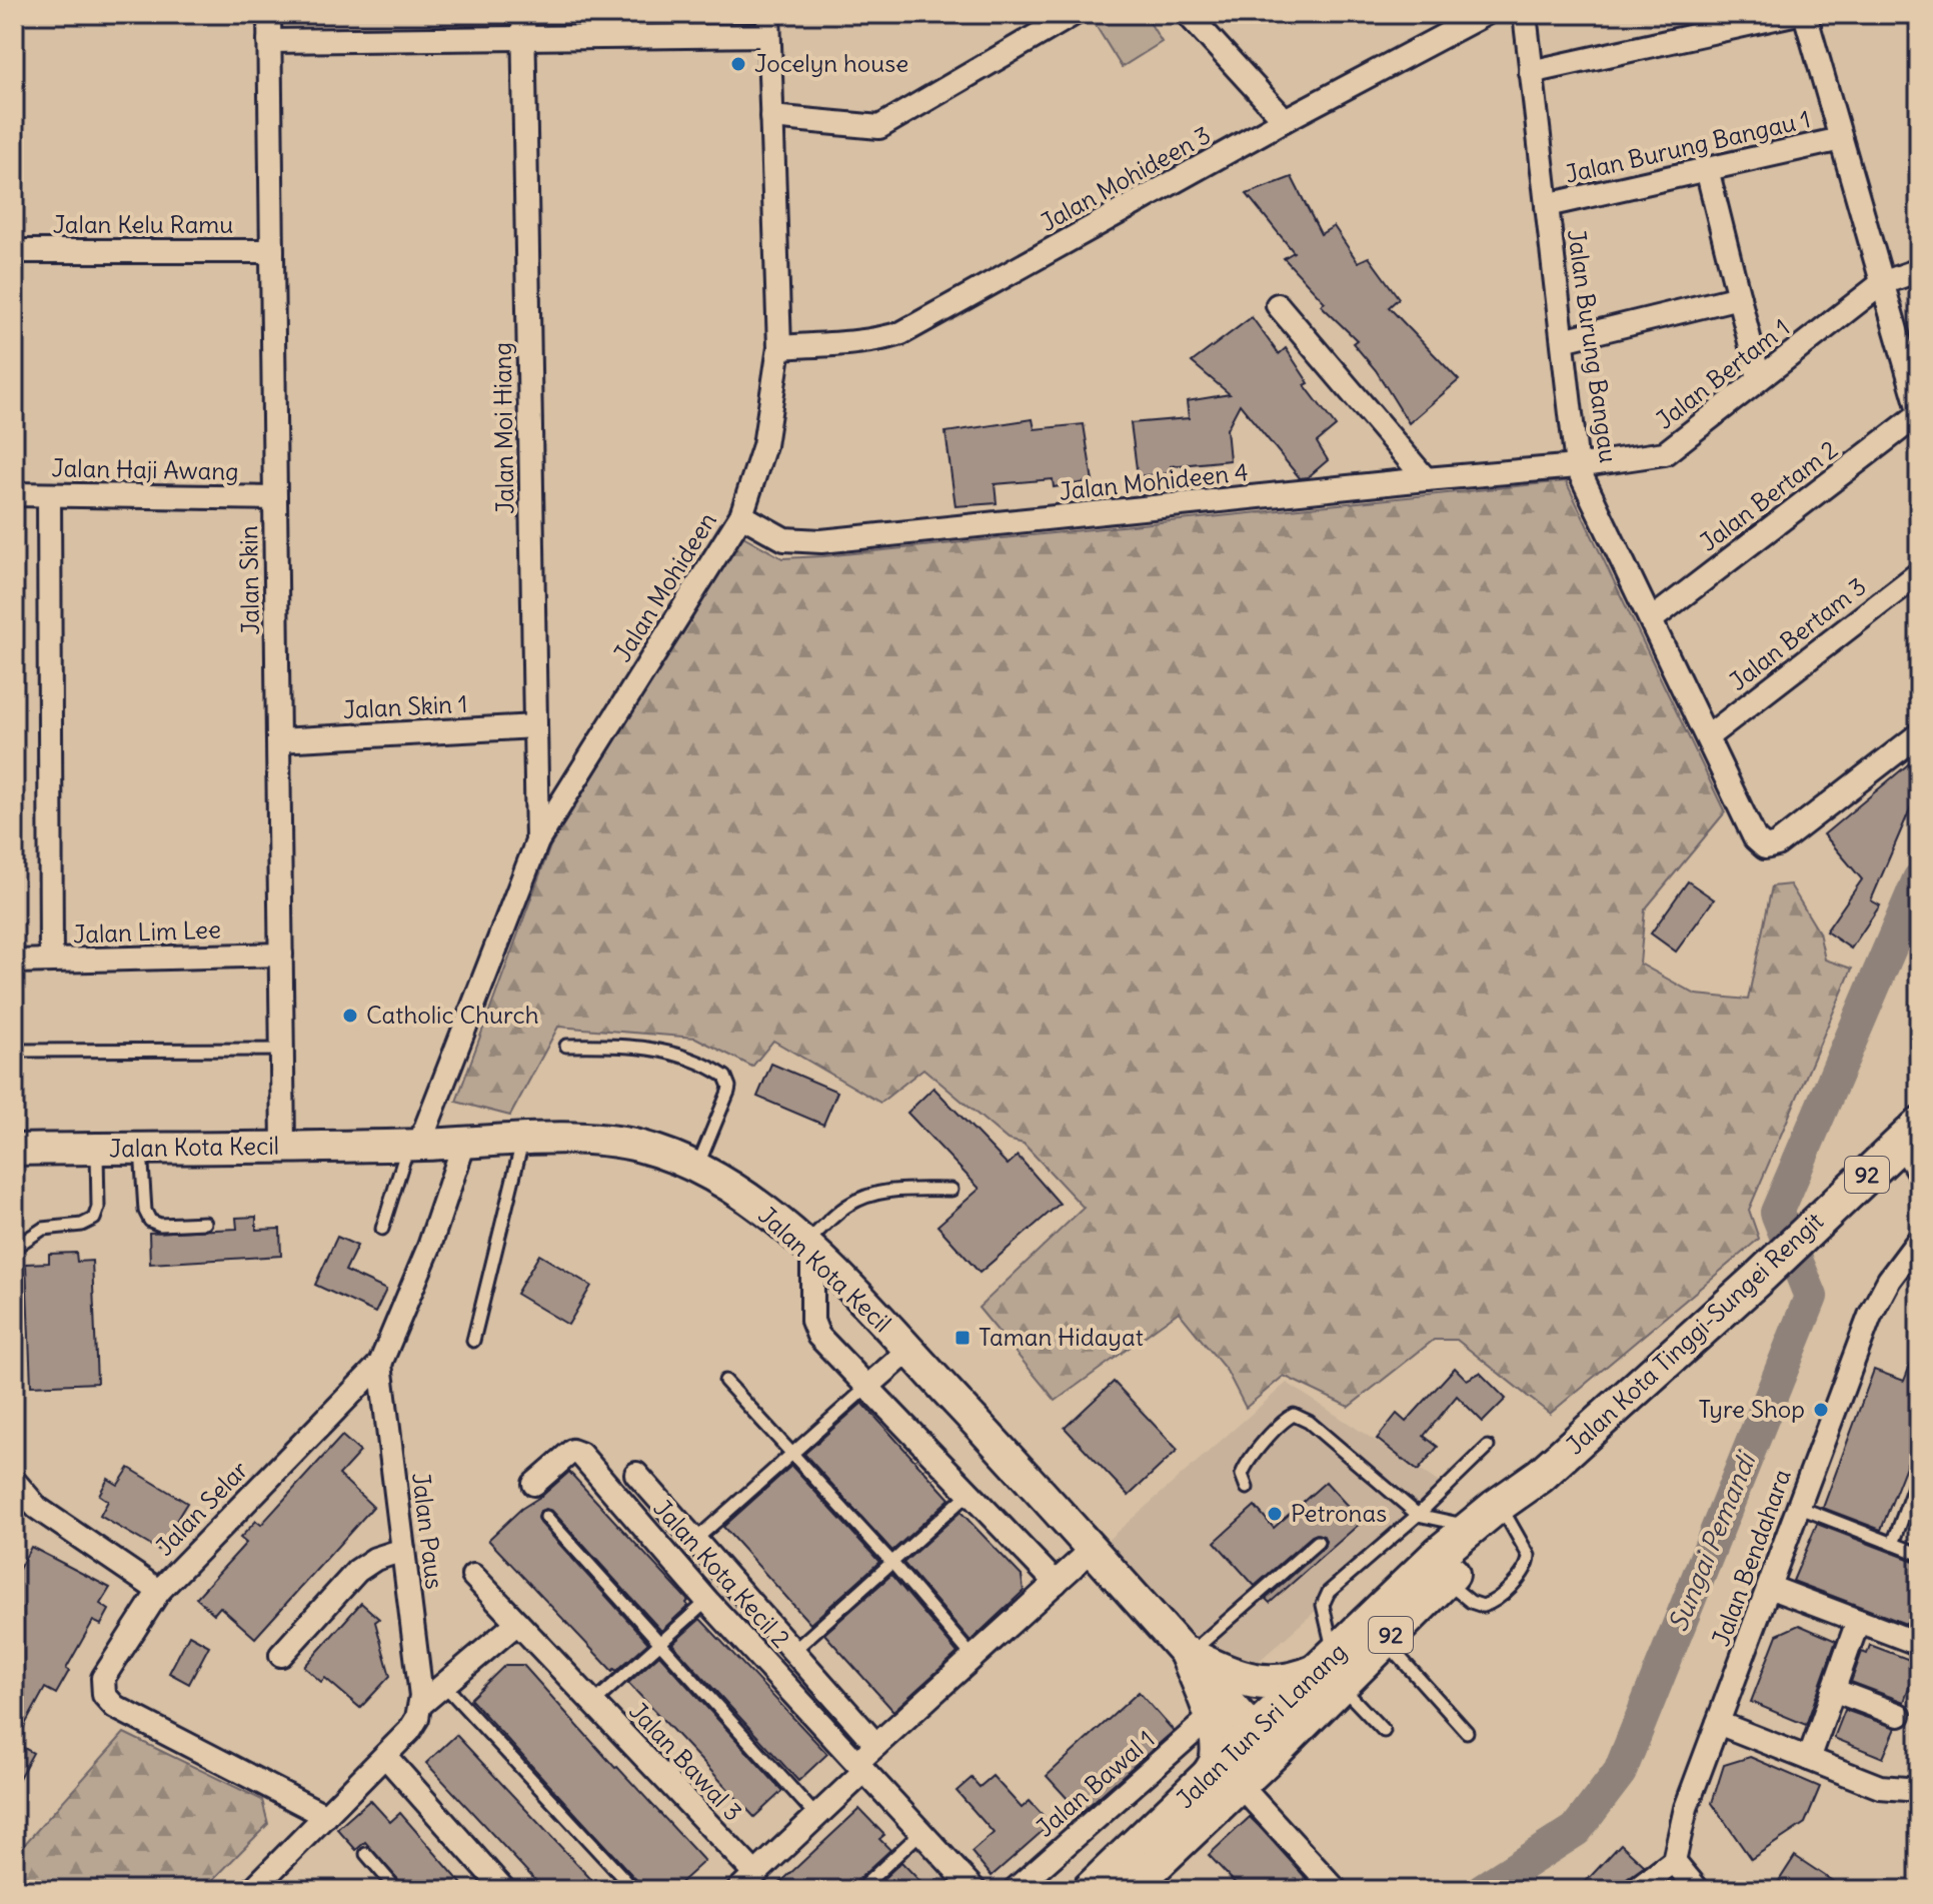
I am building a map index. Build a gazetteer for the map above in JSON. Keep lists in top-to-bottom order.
{
  "streets": {
    "main road": ["92", "Jalan Kota Tinggi-Sungei Rengit", "Jalan Tun Sri Lanang"],
    "street": [
      "Jalan Burung Bangau 1",
      "Jalan Mohideen 3",
      "Jalan Kelu Ramu",
      "Jalan Burung Bangau",
      "Jalan Bertam 1",
      "Jalan Moi Hiang",
      "Jalan Haji Awang",
      "Jalan Mohideen 4",
      "Jalan Bertam 2",
      "Jalan Skin",
      "Jalan Mohideen",
      "Jalan Bertam 3",
      "Jalan Skin 1",
      "Jalan Lim Lee",
      "Jalan Kota Kecil",
      "Jalan Selar",
      "Jalan Paus",
      "Jalan Bendahara",
      "Jalan Kota Kecil 2",
      "Jalan Bawal 3",
      "Jalan Bawal 1"
    ]
  },
  "crossings": [
    ["Jalan Burung Bangau 1", "Jalan Burung Bangau"],
    ["Jalan Mohideen 3", "Jalan Mohideen"],
    ["Jalan Kelu Ramu", "Jalan Skin"],
    ["Jalan Burung Bangau", "Jalan Bertam 1"],
    ["Jalan Burung Bangau", "Jalan Mohideen 4"],
    ["Jalan Burung Bangau", "Jalan Bertam 2"],
    ["Jalan Burung Bangau", "Jalan Bertam 3"],
    ["Jalan Bertam 1", "Jalan Mohideen 4"],
    ["Jalan Moi Hiang", "Jalan Mohideen"],
    ["Jalan Moi Hiang", "Jalan Skin 1"],
    ["Jalan Haji Awang", "Jalan Skin"],
    ["Jalan Mohideen 4", "Jalan Mohideen"],
    ["Jalan Skin", "Jalan Skin 1"],
    ["Jalan Skin", "Jalan Lim Lee"],
    ["Jalan Skin", "Jalan Kota Kecil"],
    ["Jalan Mohideen", "Jalan Kota Kecil"],
    ["Jalan Kota Kecil", "Jalan Selar"],
    ["Jalan Kota Kecil", "Jalan Tun Sri Lanang"],
    ["Jalan Kota Tinggi-Sungei Rengit", "Jalan Tun Sri Lanang"],
    ["Jalan Selar", "Jalan Paus"]
  ],
  "water": ["Sungai Pemandi"],
  "places": {
    "other": [
      "Jocelyn house",
      "Catholic Church",
      "Tyre Shop",
      "Petronas"
    ],
    "transit": ["Taman Hidayat"]
  }
}
